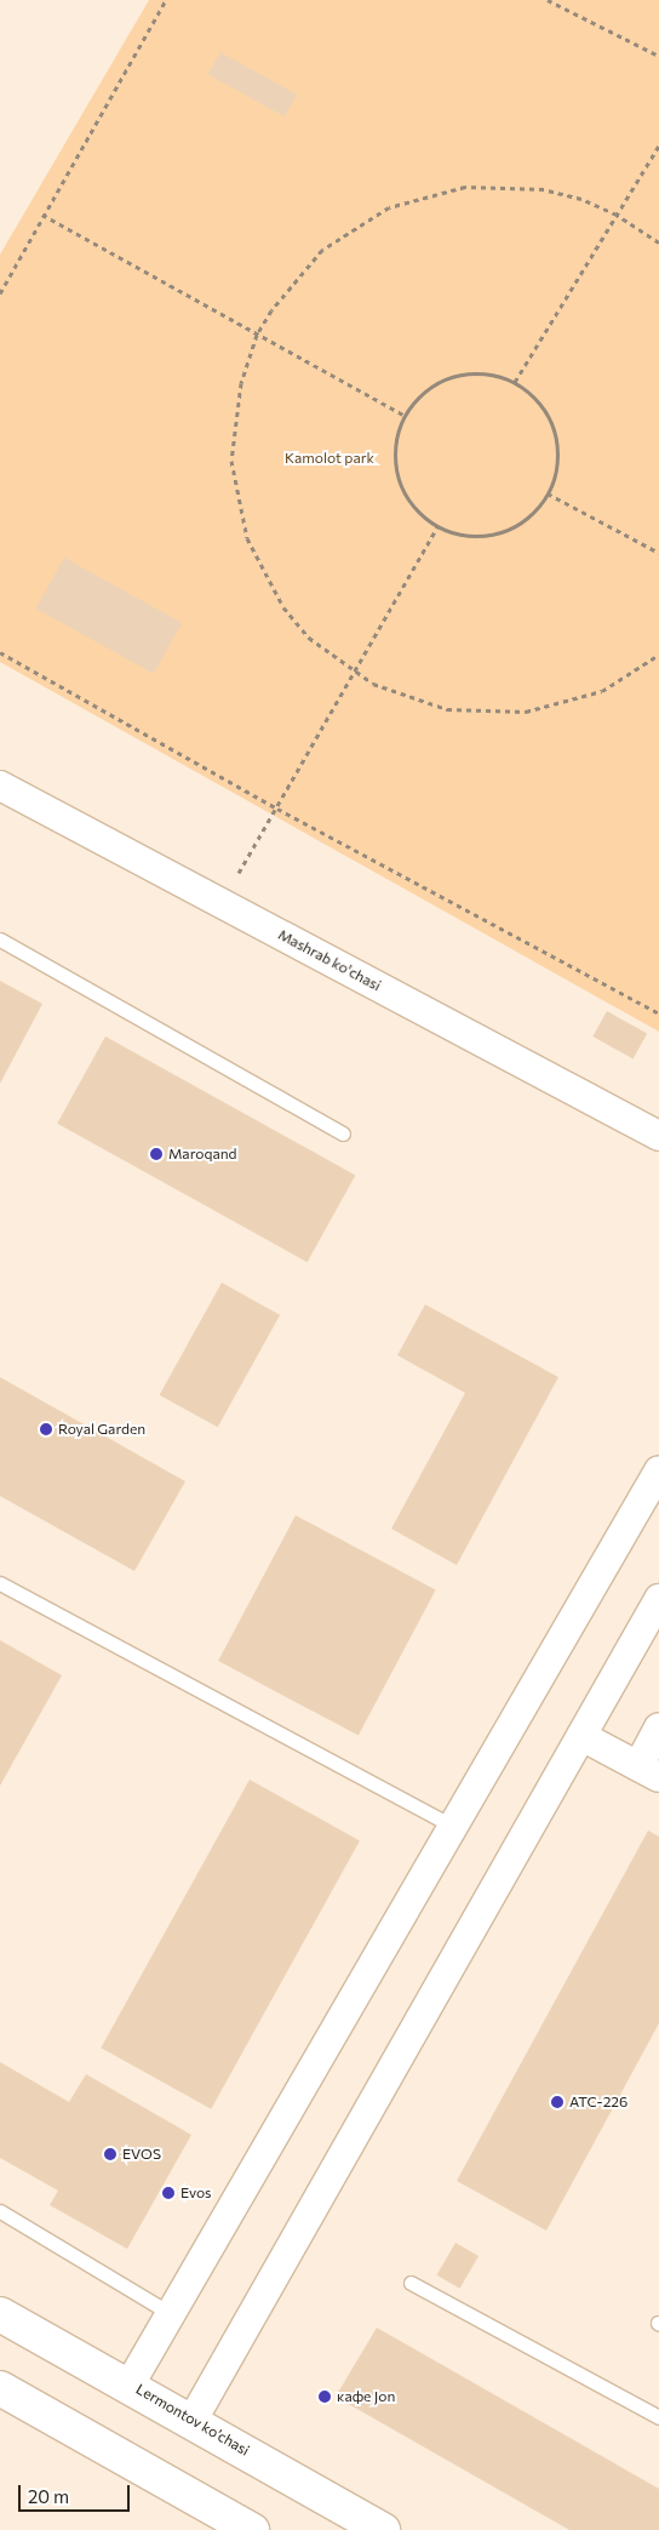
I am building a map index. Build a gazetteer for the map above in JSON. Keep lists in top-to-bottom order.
{
  "streets": {
    "main road": ["Lermontov ko’chasi"],
    "street": ["Mashrab ko'chasi"]
  },
  "parks": ["Kamolot park"],
  "places": [
    "Maroqand",
    "Royal Garden",
    "АТС-226",
    "EVOS",
    "Evos",
    "кафе Jon"
  ],
  "scale_bar": "20 m"
}
